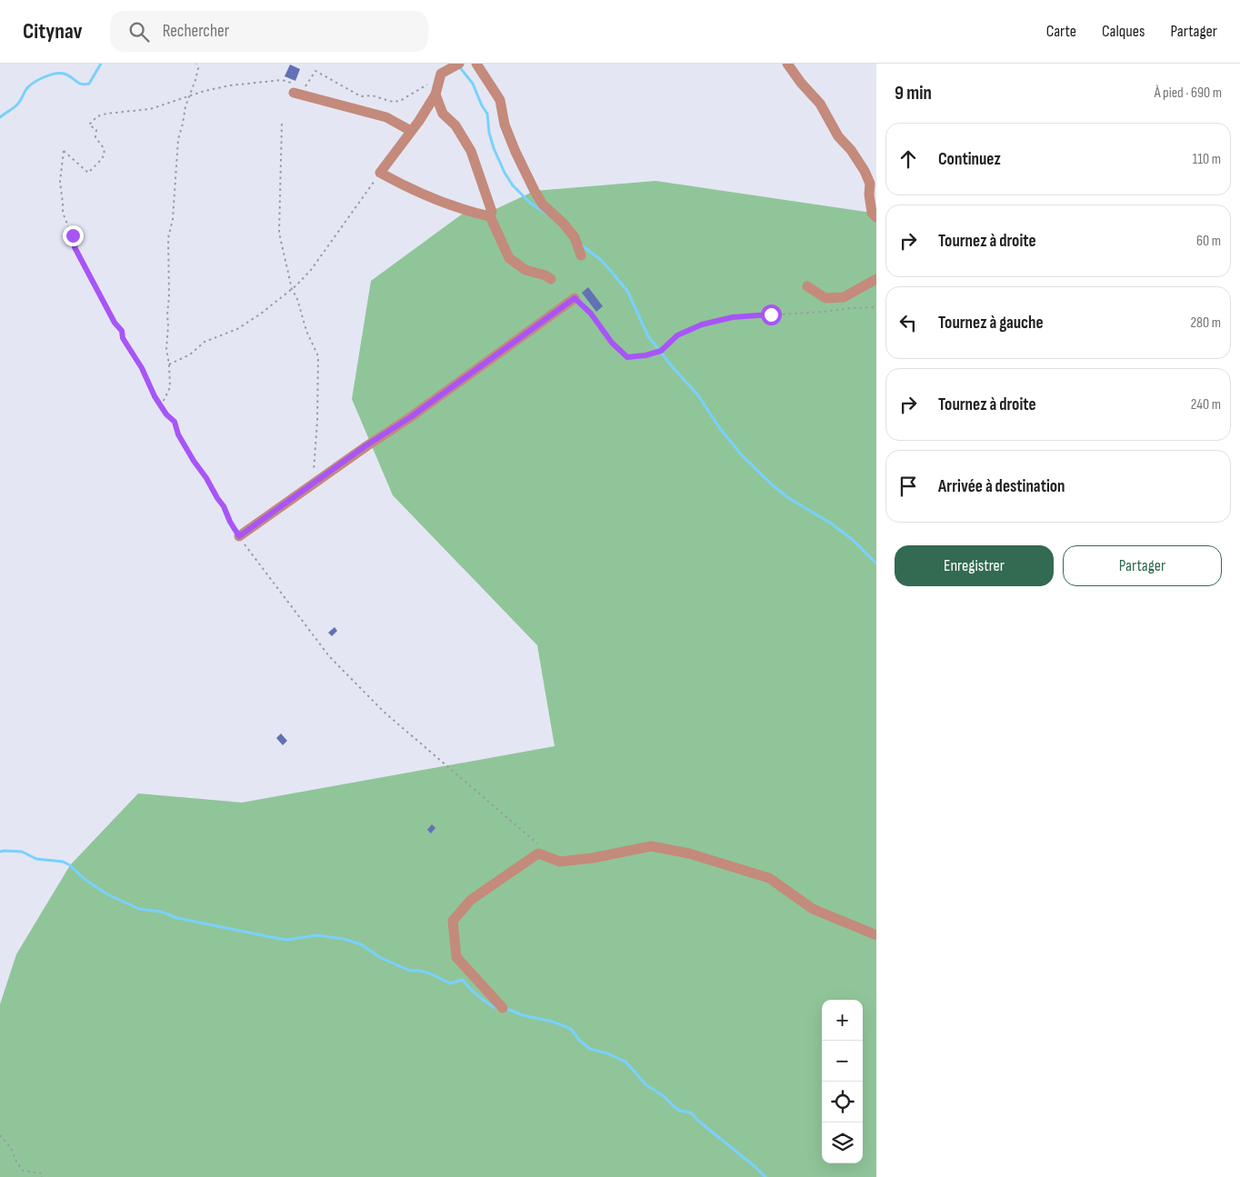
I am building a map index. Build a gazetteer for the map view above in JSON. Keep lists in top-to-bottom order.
{
  "page": {
    "header": "Citynav",
    "search": "Rechercher",
    "nav": ["Carte", "Calques", "Partager"],
    "heading": ["9 min", "À pied · 690 m"],
    "list": [
      ["Continuez", "110 m"],
      ["Tournez à droite", "60 m"],
      ["Tournez à gauche", "280 m"],
      ["Tournez à droite", "240 m"],
      "Arrivée à destination"
    ],
    "buttons": ["Enregistrer", "Partager"],
    "map_buttons": ["+", "−"]
  }
}
